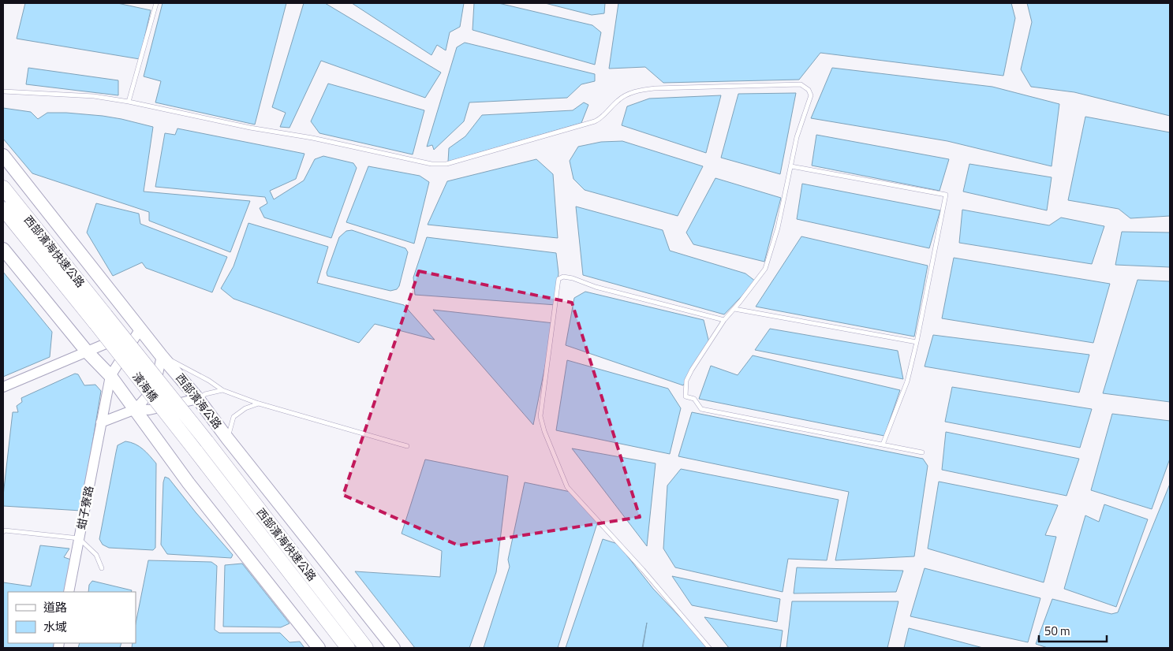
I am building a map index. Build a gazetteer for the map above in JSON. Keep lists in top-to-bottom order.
{
  "streets": {
    "highway": ["西部濱海快速公路", "濱海橋"],
    "main road": ["西部濱海公路"],
    "street": ["蚶子寮路"]
  },
  "crossings": [
    ["西部濱海快速公路", "濱海橋"]
  ],
  "legend": ["道路", "水域"],
  "scale_bar": "50 m"
}
